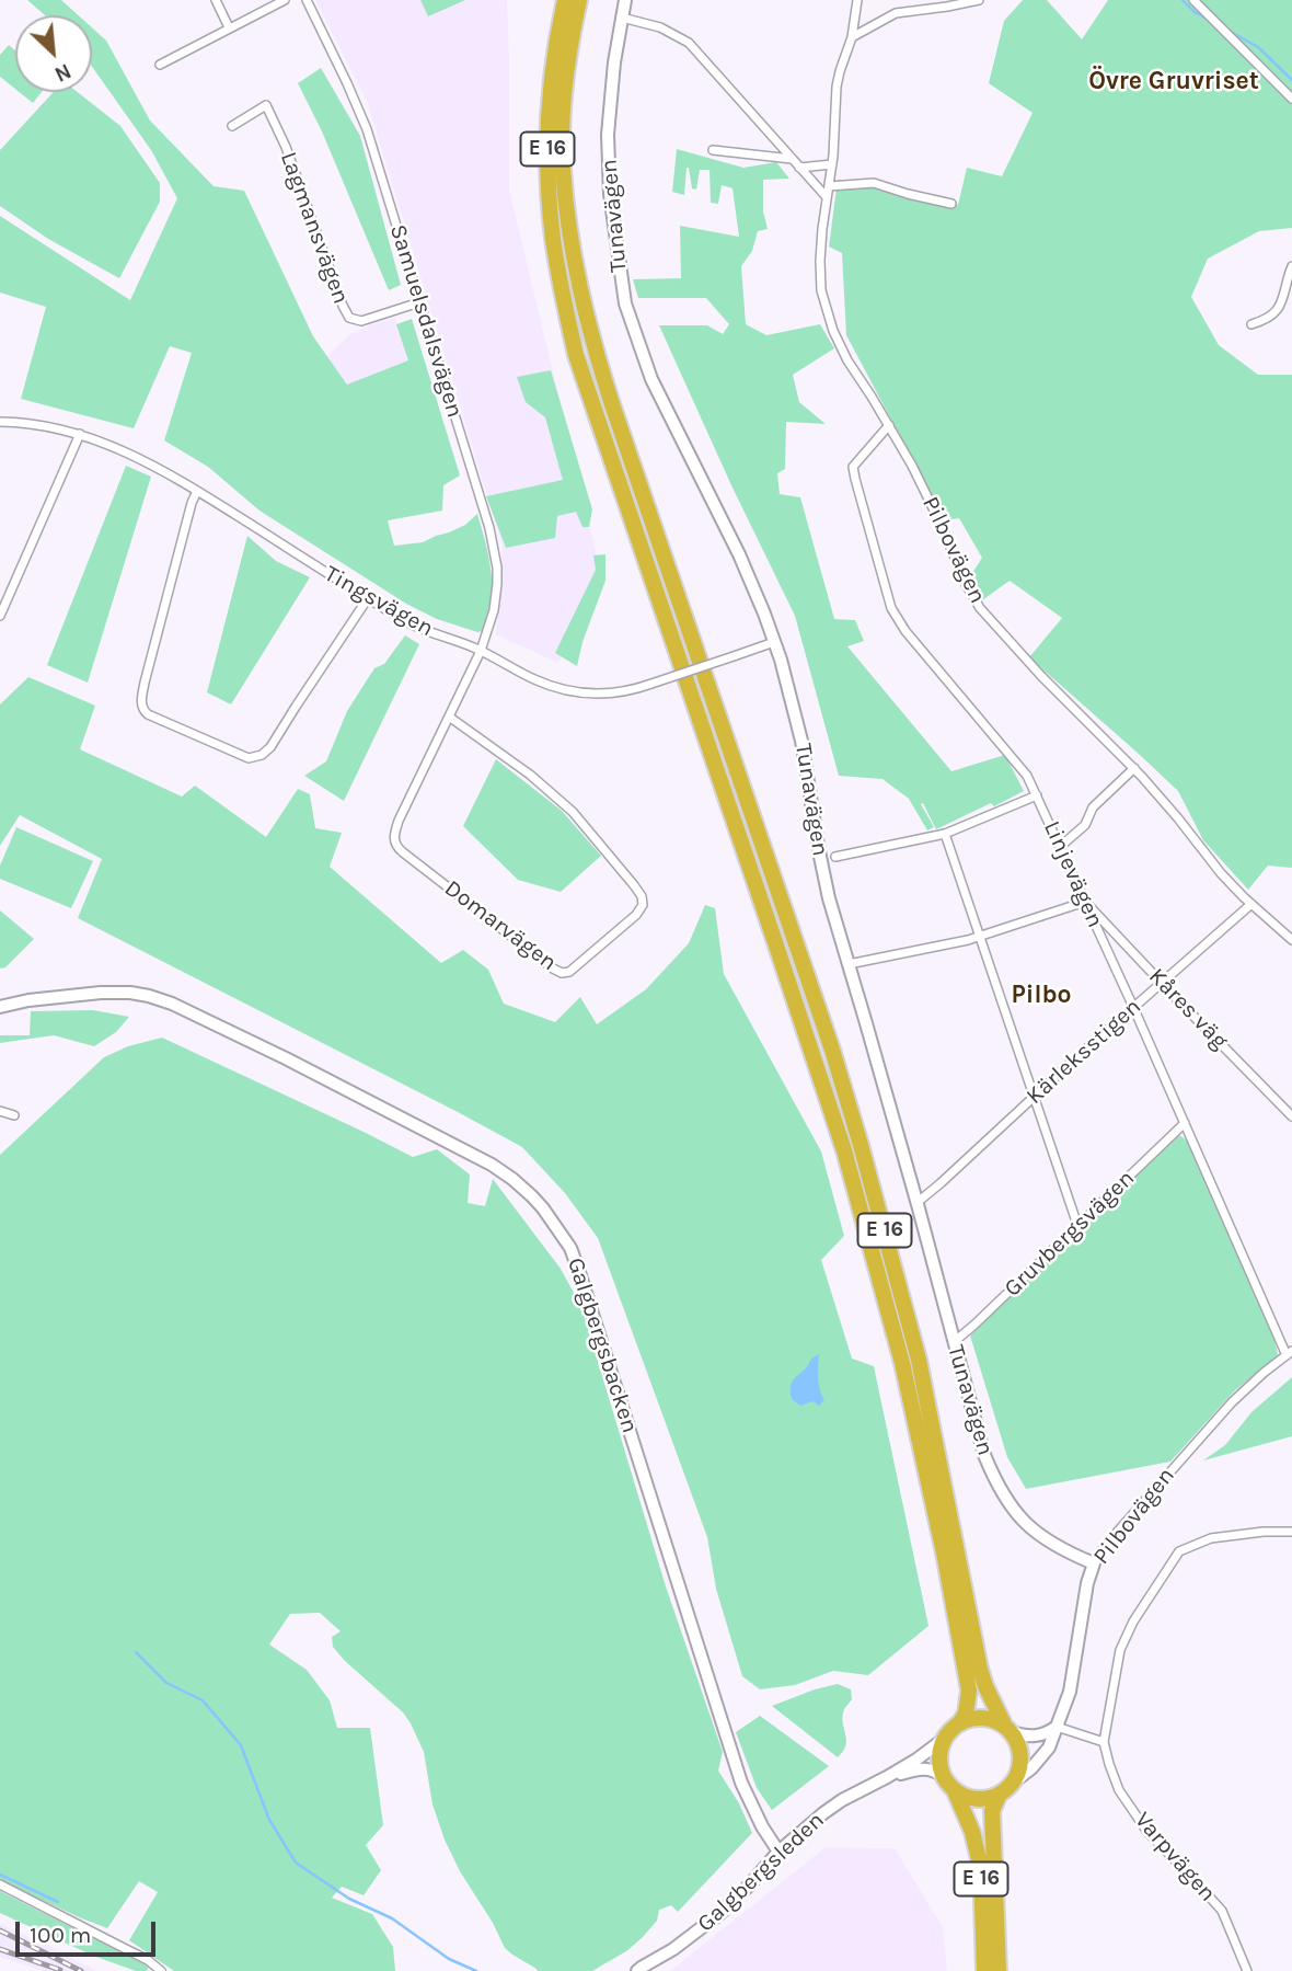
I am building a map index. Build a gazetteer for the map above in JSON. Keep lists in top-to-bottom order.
{
  "streets": {
    "highway": ["E 16"],
    "street": [
      "Tunavägen",
      "Lagmansvägen",
      "Samuelsdalsvägen",
      "Pilbovägen",
      "Tingsvägen",
      "Linjevägen",
      "Domarvägen",
      "Kåres väg",
      "Kärleksstigen",
      "Gruvbergsvägen",
      "Galgbergsbacken",
      "Varpvägen",
      "Galgbergsleden"
    ]
  },
  "crossings": [
    ["E 16", "Pilbovägen"],
    ["E 16", "Galgbergsleden"],
    ["Tunavägen", "Pilbovägen"],
    ["Tunavägen", "Tingsvägen"],
    ["Tunavägen", "Kärleksstigen"],
    ["Tunavägen", "Gruvbergsvägen"],
    ["Lagmansvägen", "Samuelsdalsvägen"],
    ["Samuelsdalsvägen", "Tingsvägen"],
    ["Samuelsdalsvägen", "Domarvägen"],
    ["Pilbovägen", "Linjevägen"],
    ["Pilbovägen", "Kärleksstigen"],
    ["Pilbovägen", "Galgbergsleden"],
    ["Tingsvägen", "Domarvägen"],
    ["Linjevägen", "Kåres väg"],
    ["Linjevägen", "Kärleksstigen"],
    ["Linjevägen", "Gruvbergsvägen"],
    ["Kåres väg", "Kärleksstigen"],
    ["Galgbergsbacken", "Galgbergsleden"]
  ],
  "districts": ["Övre Gruvriset", "Pilbo"],
  "scale_bar": "100 m",
  "north": "bottom right"
}
